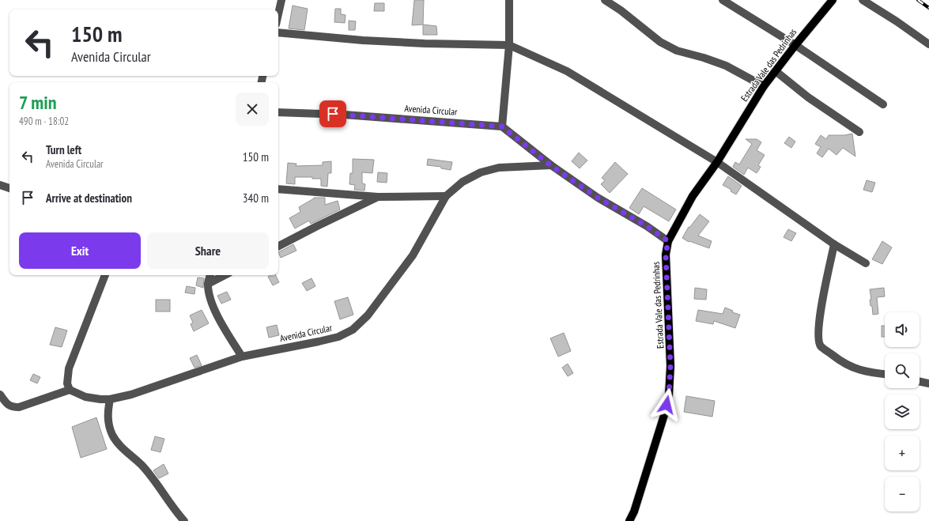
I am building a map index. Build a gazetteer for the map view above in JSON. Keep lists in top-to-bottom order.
{
  "streets": {
    "main road": ["Estrada Vale das Pedrinhas"],
    "street": ["Avenida Circular"]
  },
  "page": {
    "turn": ["150 m", "Avenida Circular"],
    "heading": ["7 min", "490 m · 18:02"],
    "list": [
      {
        "name": "Turn left",
        "note": "Avenida Circular",
        "value": "150 m"
      },
      {
        "name": "Arrive at destination",
        "value": "340 m"
      }
    ],
    "buttons": ["Exit", "Share"],
    "map_buttons": ["+", "−"]
  }
}
